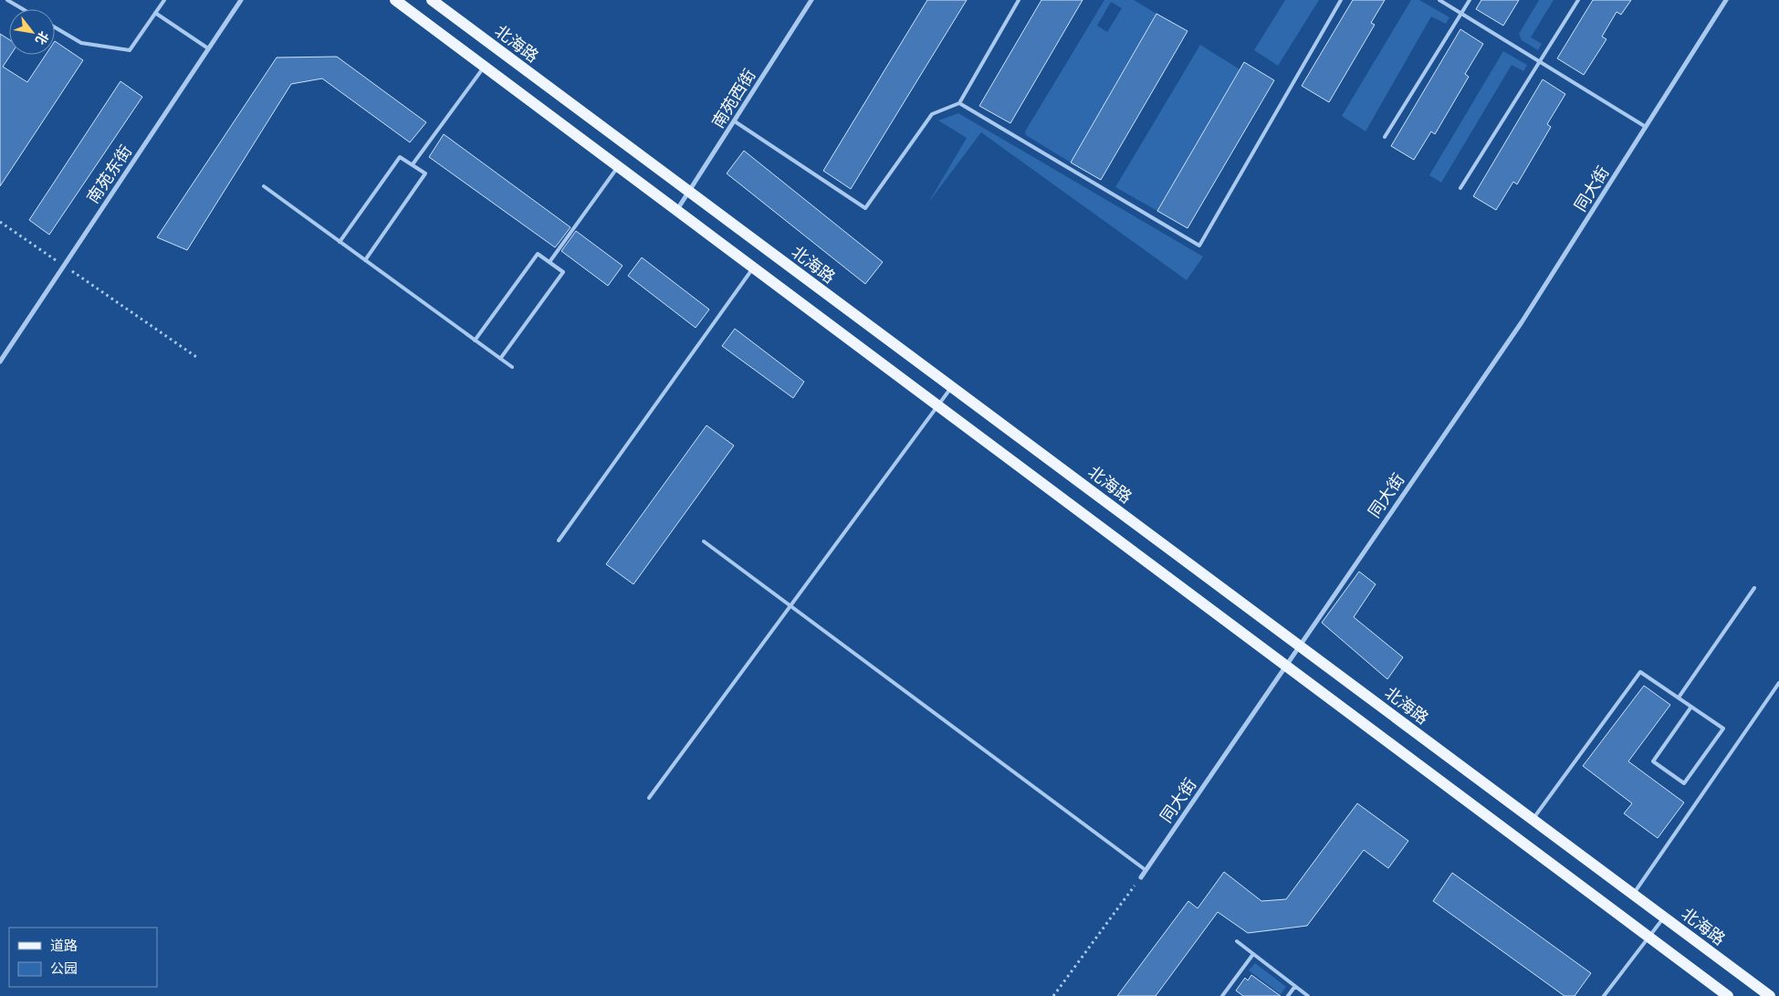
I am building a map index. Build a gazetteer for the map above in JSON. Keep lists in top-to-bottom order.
{
  "streets": {
    "main road": ["北海路"],
    "street": ["南苑西街", "南苑东街", "同大街"]
  },
  "crossings": [
    ["北海路", "南苑西街"],
    ["北海路", "同大街"]
  ],
  "legend": ["道路", "公园"],
  "north": "bottom right"
}
